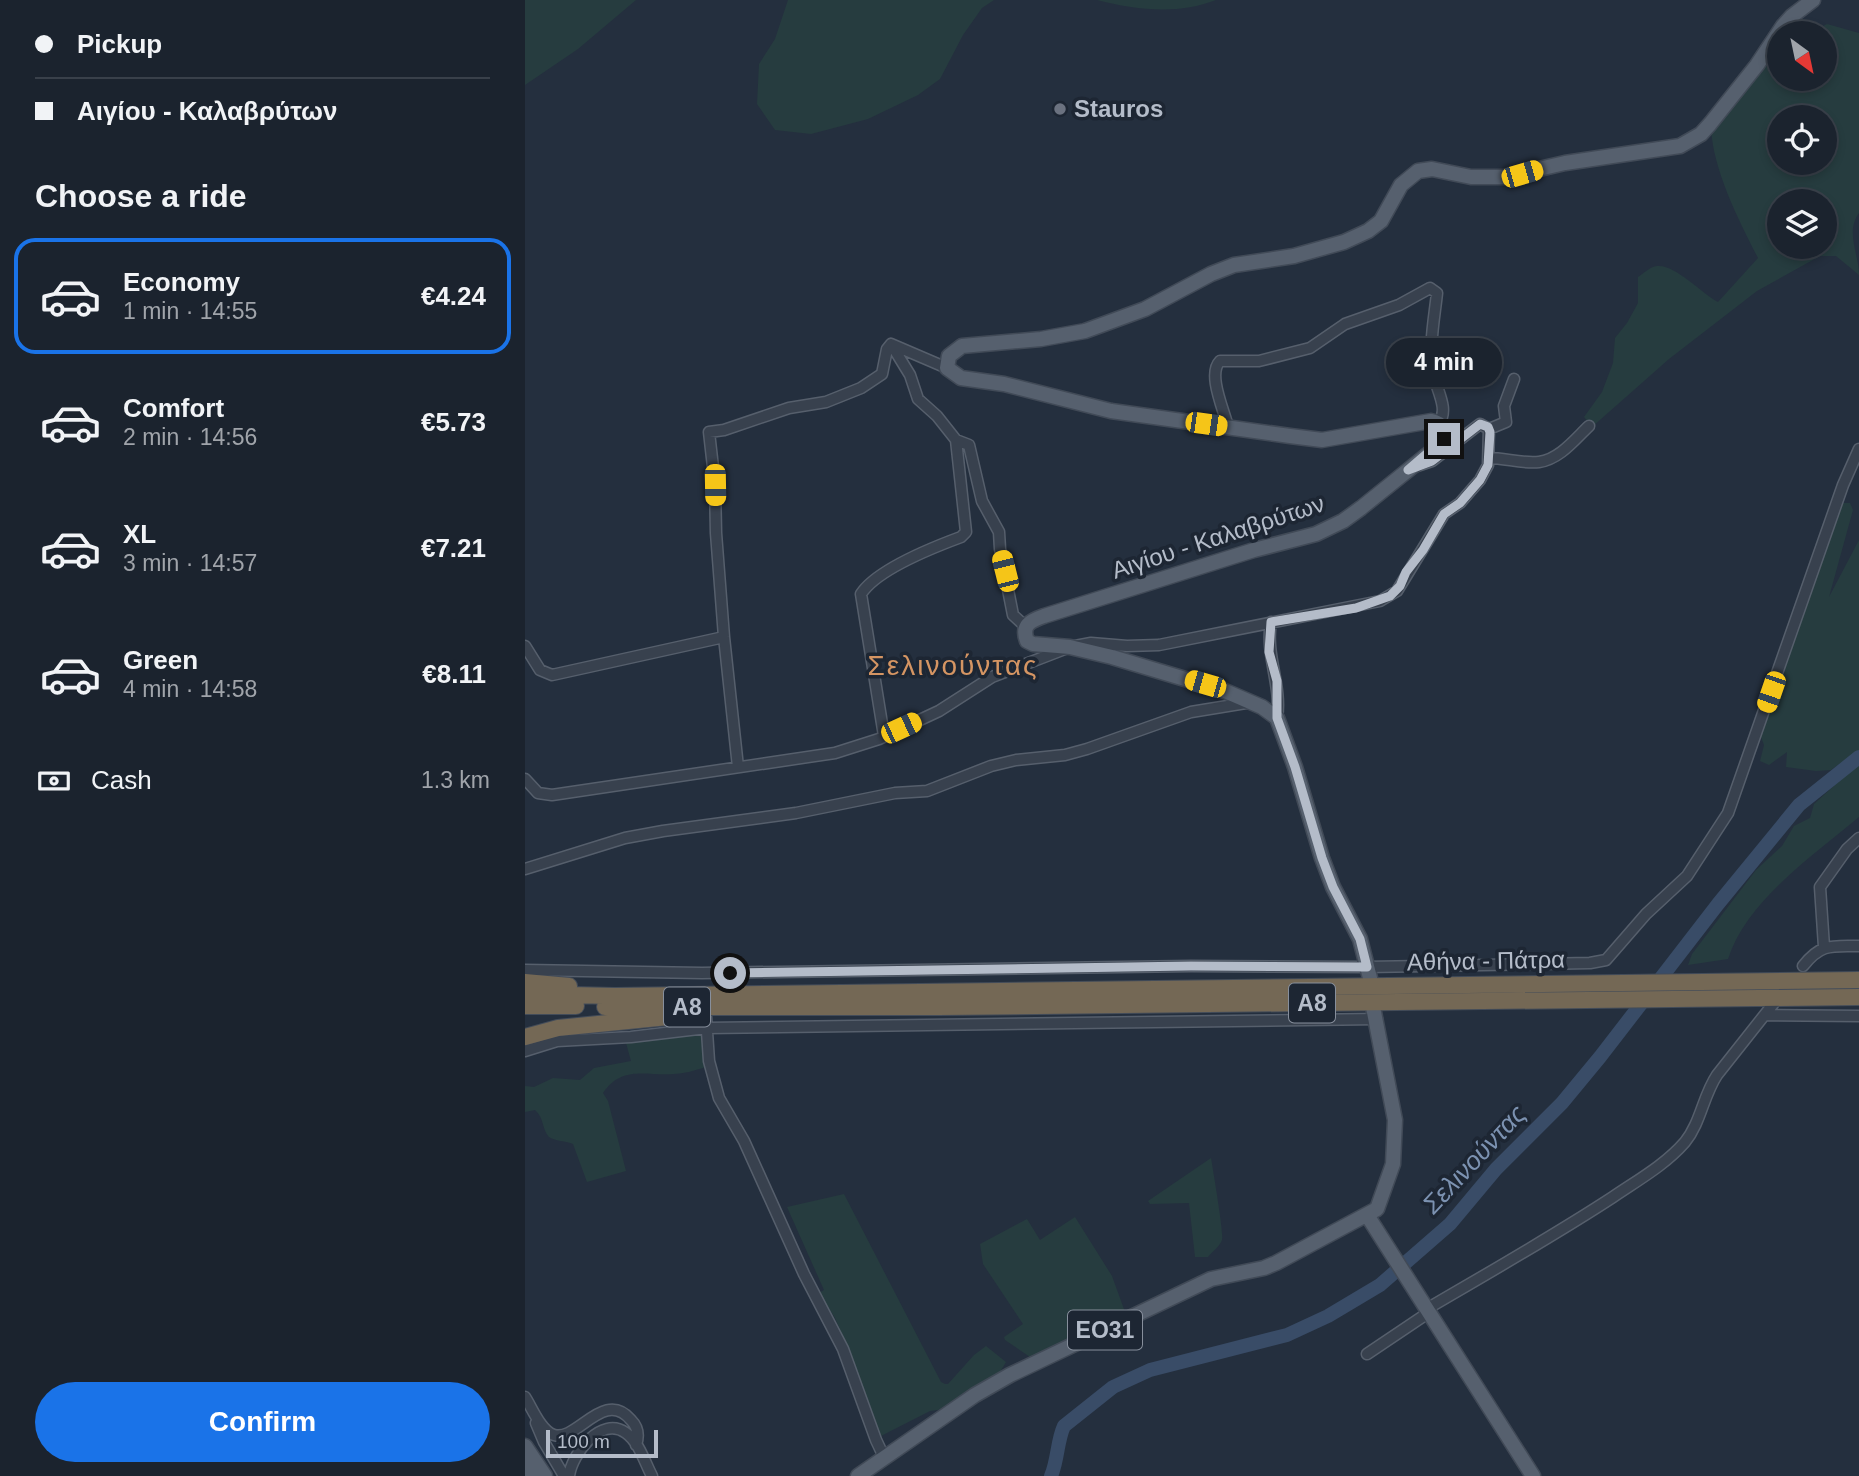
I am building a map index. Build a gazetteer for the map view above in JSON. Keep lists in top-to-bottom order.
{
  "streets": {
    "highway": ["Αθήνα - Πάτρα", "Α8"],
    "main road": ["Αιγίου - Καλαβρύτων", "ΕΟ31"]
  },
  "districts": ["Σελινούντας"],
  "water": ["Σελινούντας"],
  "places": ["Stauros"],
  "scale_bar": "100 m",
  "north": "bottom right",
  "page": {
    "banner": ["Pickup", "Αιγίου - Καλαβρύτων"],
    "heading": "Choose a ride",
    "list": [
      {
        "name": "Economy",
        "note": "1 min · 14:55",
        "value": "€4.24"
      },
      {
        "name": "Comfort",
        "note": "2 min · 14:56",
        "value": "€5.73"
      },
      {
        "name": "XL",
        "note": "3 min · 14:57",
        "value": "€7.21"
      },
      {
        "name": "Green",
        "note": "4 min · 14:58",
        "value": "€8.11"
      }
    ],
    "bubble": "4 min",
    "pay": ["Cash", "1.3 km"],
    "buttons": "Confirm",
    "scale": "100 m"
  }
}
